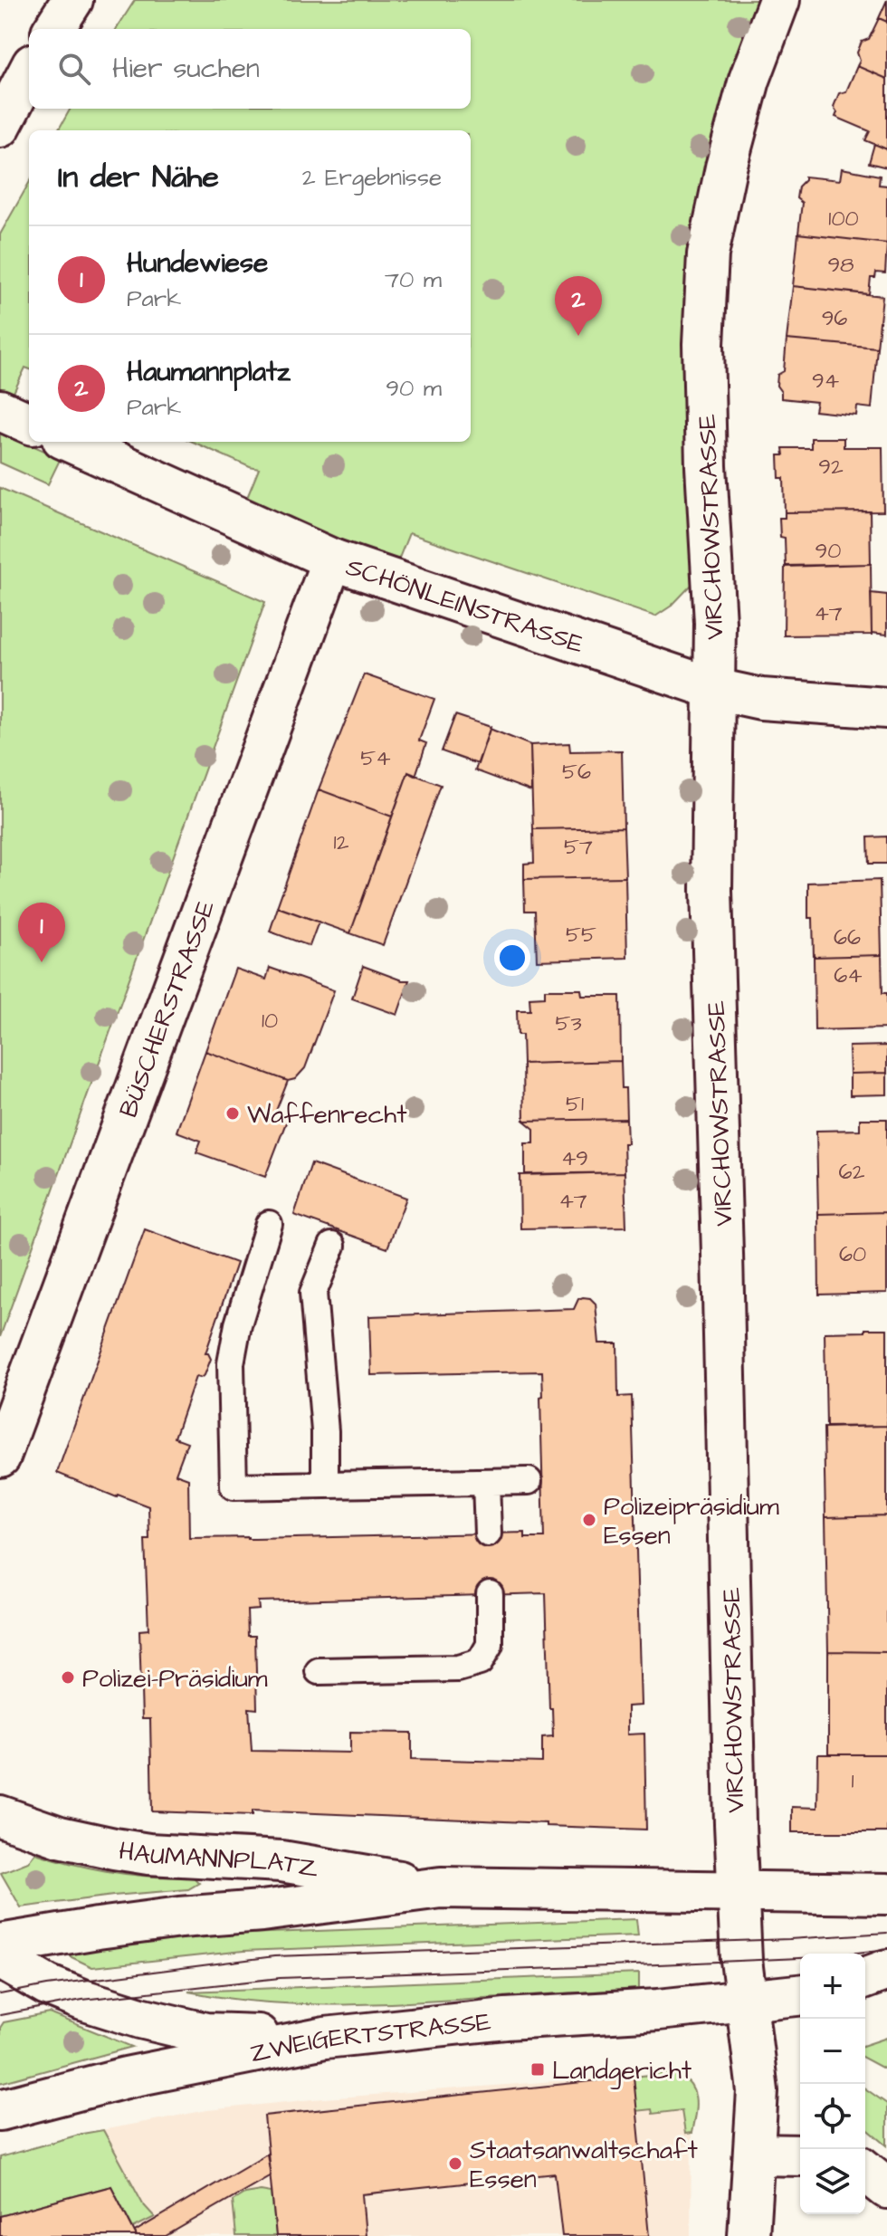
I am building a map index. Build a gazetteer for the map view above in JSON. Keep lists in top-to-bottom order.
{
  "streets": {
    "street": [
      "VIRCHOWSTRASSE",
      "SCHÖNLEINSTRASSE",
      "BÜSCHERSTRASSE",
      "HAUMANNPLATZ",
      "ZWEIGERTSTRASSE"
    ]
  },
  "crossings": [
    ["VIRCHOWSTRASSE", "SCHÖNLEINSTRASSE"],
    ["VIRCHOWSTRASSE", "ZWEIGERTSTRASSE"],
    ["SCHÖNLEINSTRASSE", "BÜSCHERSTRASSE"]
  ],
  "places": {
    "other": [
      "Waffenrecht",
      "Polizeipräsidium Essen",
      "Polizei-Präsidium",
      "Staatsanwaltschaft Essen"
    ],
    "transit": ["Landgericht"]
  },
  "house_numbers": [
    "100",
    "98",
    "96",
    "94",
    "92",
    "90",
    "47",
    "54",
    "56",
    "12",
    "57",
    "55",
    "66",
    "64",
    "10",
    "53",
    "51",
    "49",
    "62",
    "47",
    "60",
    "1"
  ],
  "page": {
    "search": "Hier suchen",
    "heading": ["In der Nähe", "2 Ergebnisse"],
    "list": [
      {
        "mark": "1",
        "name": "Hundewiese",
        "note": "Park",
        "value": "70 m"
      },
      {
        "mark": "2",
        "name": "Haumannplatz",
        "note": "Park",
        "value": "90 m"
      }
    ],
    "pins": ["2", "1"],
    "map_buttons": ["+", "−"]
  }
}
